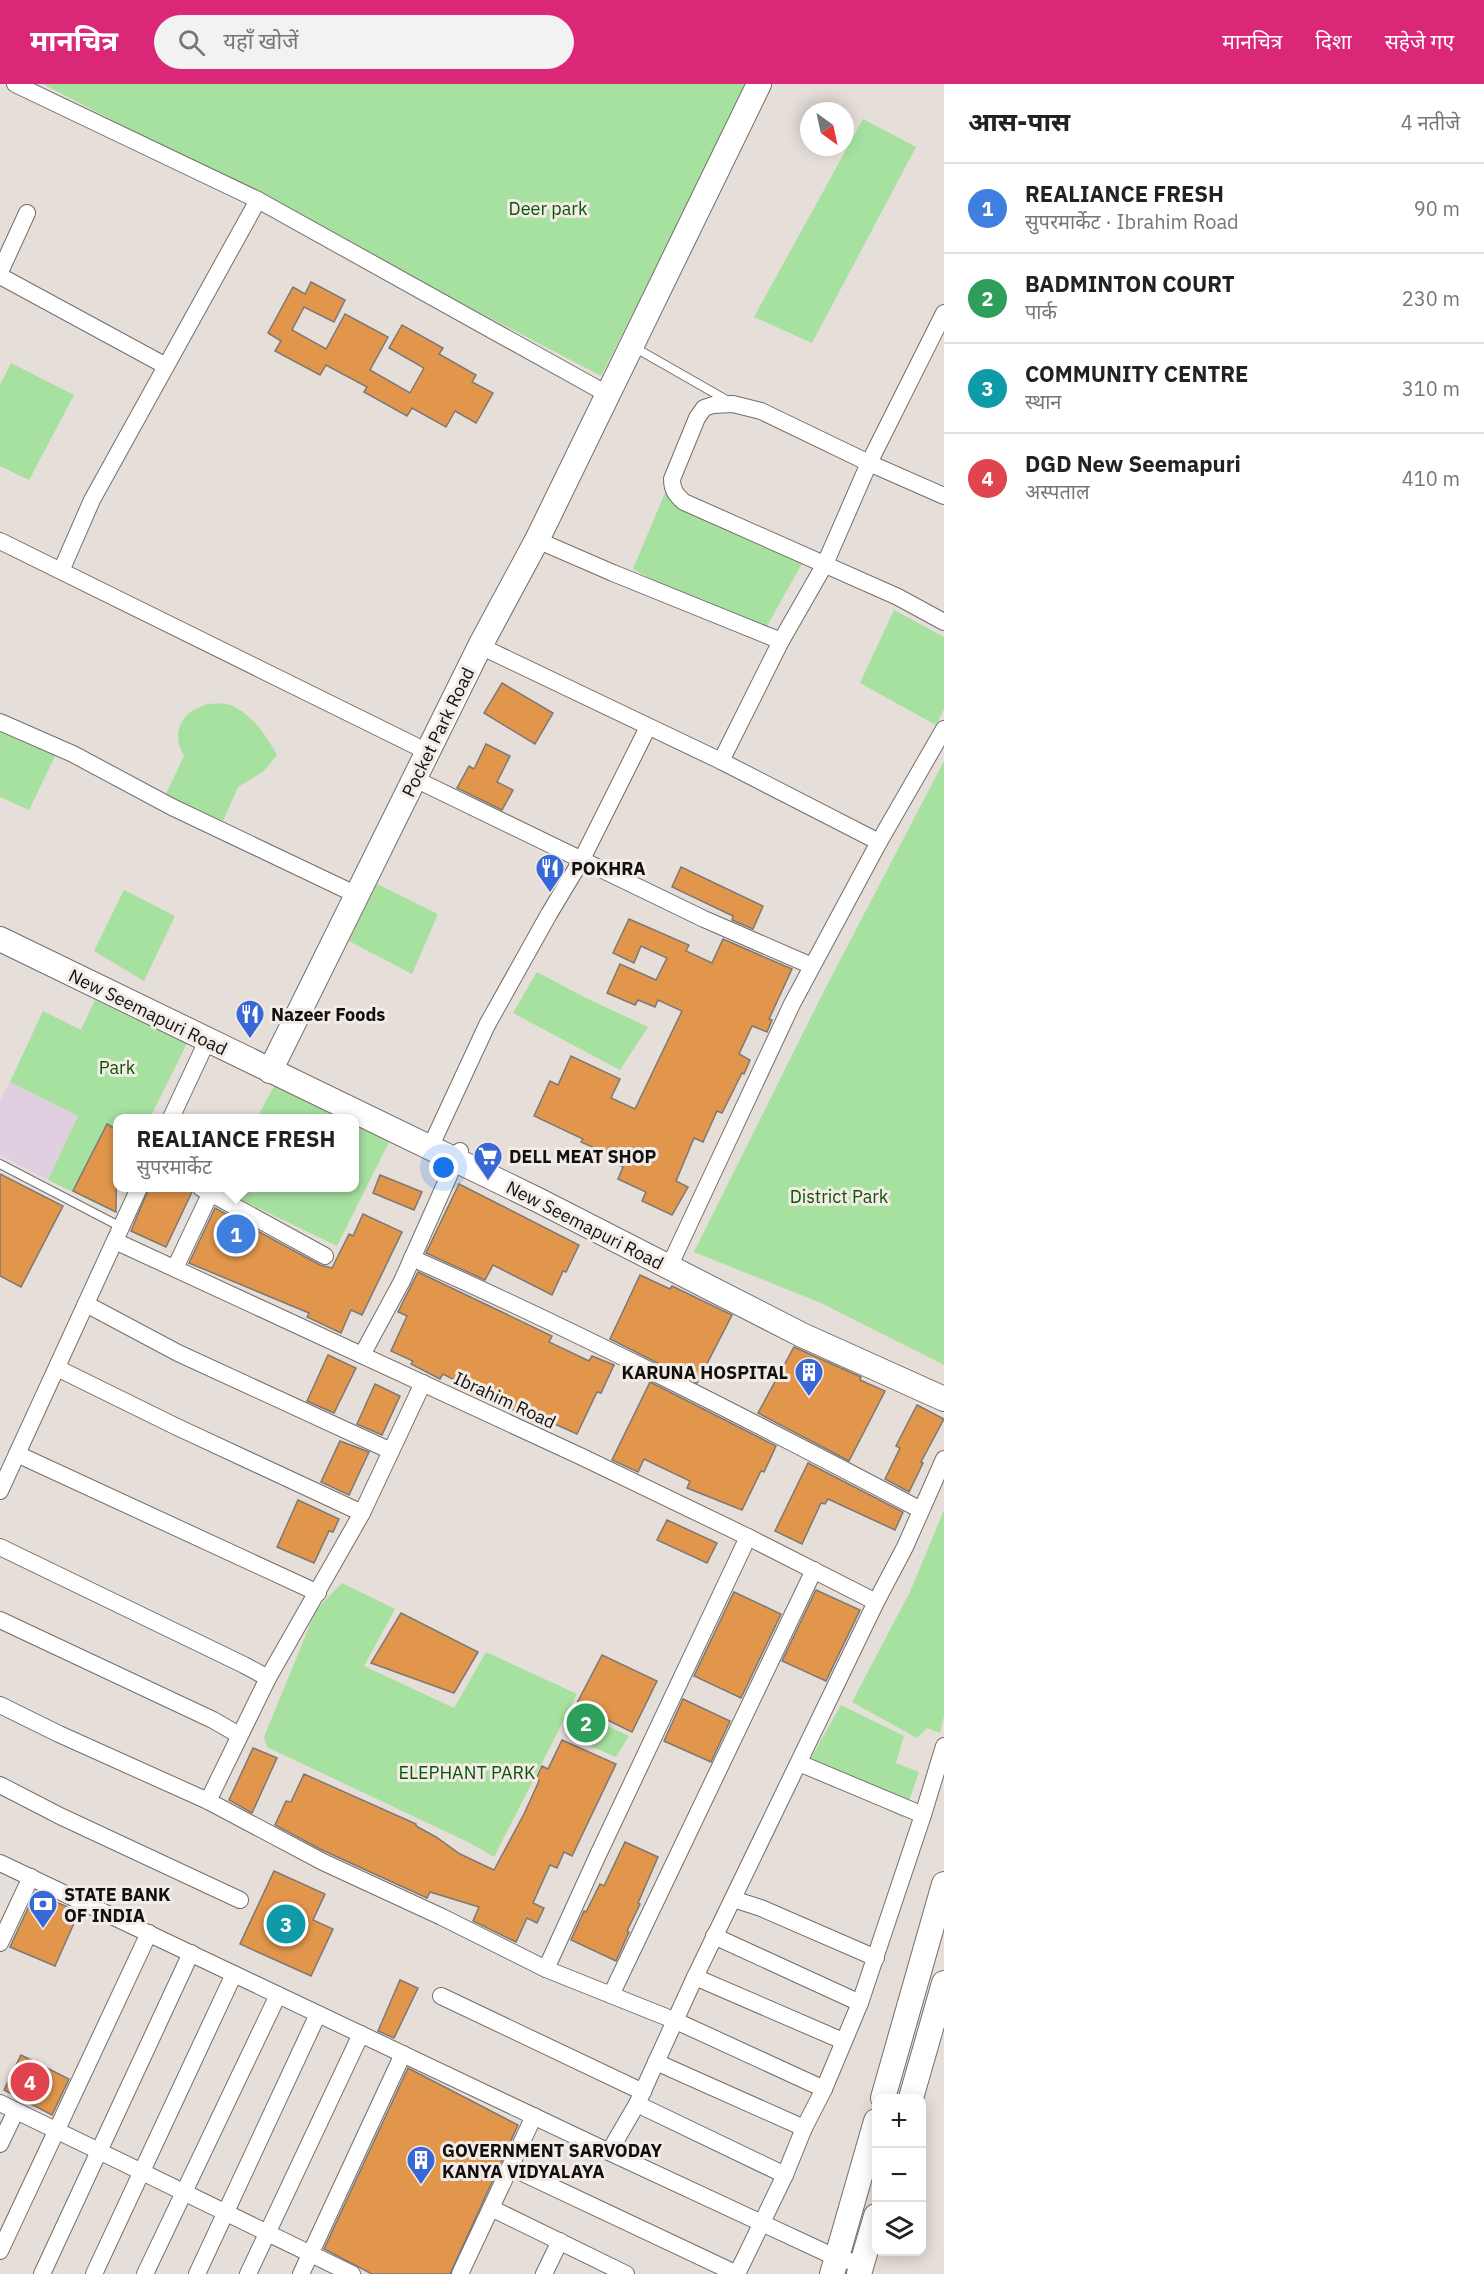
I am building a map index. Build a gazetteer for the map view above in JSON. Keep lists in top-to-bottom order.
{
  "streets": {
    "main road": ["Pocket Park Road", "New Seemapuri Road"],
    "street": ["Ibrahim Road"]
  },
  "crossings": [
    ["Pocket Park Road", "New Seemapuri Road"]
  ],
  "parks": [
    "Deer park",
    "Park",
    "District Park",
    "ELEPHANT PARK"
  ],
  "places": {
    "restaurant": ["POKHRA", "Nazeer Foods"],
    "supermarket": ["DELL MEAT SHOP"],
    "building": ["KARUNA HOSPITAL", "GOVERNMENT SARVODAY KANYA VIDYALAYA"],
    "bank": ["STATE BANK OF INDIA"]
  },
  "north": "bottom right",
  "page": {
    "header": "मानचित्र",
    "search": "यहाँ खोजें",
    "nav": ["मानचित्र", "दिशा", "सहेजे गए"],
    "heading": ["आस-पास", "4 नतीजे"],
    "list": [
      {
        "mark": "1",
        "name": "REALIANCE FRESH",
        "note": "सुपरमार्केट · Ibrahim Road",
        "value": "90 m"
      },
      {
        "mark": "2",
        "name": "BADMINTON COURT",
        "note": "पार्क",
        "value": "230 m"
      },
      {
        "mark": "3",
        "name": "COMMUNITY CENTRE",
        "note": "स्थान",
        "value": "310 m"
      },
      {
        "mark": "4",
        "name": "DGD New Seemapuri",
        "note": "अस्पताल",
        "value": "410 m"
      }
    ],
    "popup": ["REALIANCE FRESH", "सुपरमार्केट"],
    "pins": [
      "1",
      "2",
      "3",
      "4"
    ],
    "map_buttons": ["+", "−"]
  }
}
